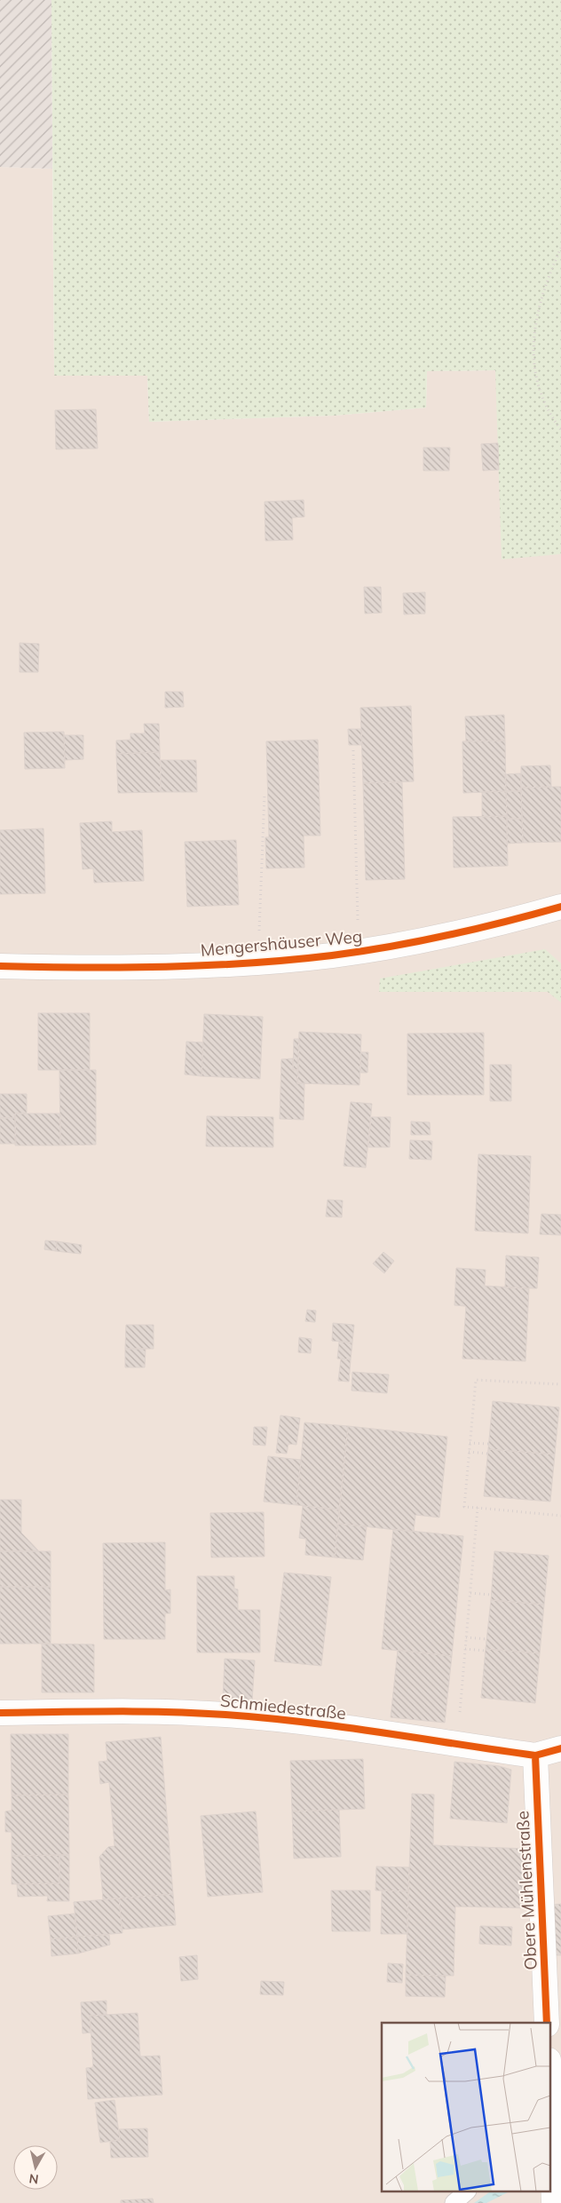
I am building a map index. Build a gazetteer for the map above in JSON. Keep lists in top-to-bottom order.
{
  "streets": {
    "street": ["Mengershäuser Weg", "Schmiedestraße", "Obere Mühlenstraße"]
  },
  "crossings": [
    ["Schmiedestraße", "Obere Mühlenstraße"]
  ],
  "north": "bottom"
}
